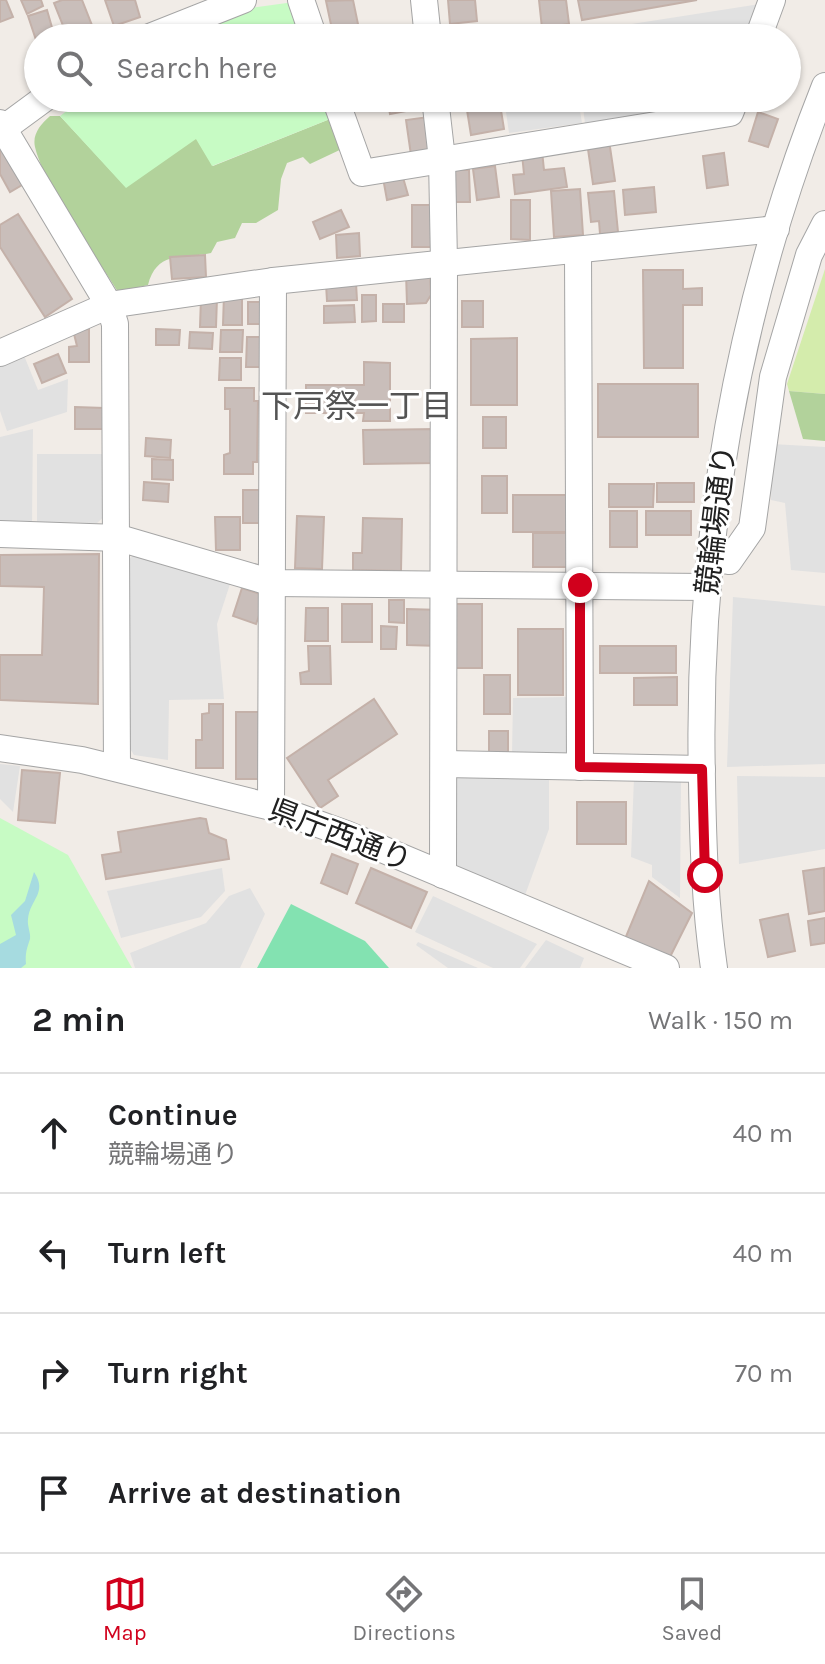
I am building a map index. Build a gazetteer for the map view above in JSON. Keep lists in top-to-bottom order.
{
  "streets": {
    "street": ["競輪場通り", "県庁西通り"]
  },
  "districts": ["下戸祭一丁目"],
  "page": {
    "search": "Search here",
    "heading": ["2 min", "Walk · 150 m"],
    "list": [
      ["Continue", "競輪場通り", "40 m"],
      ["Turn left", "40 m"],
      ["Turn right", "70 m"],
      "Arrive at destination"
    ],
    "nav": ["Map", "Directions", "Saved"]
  }
}
